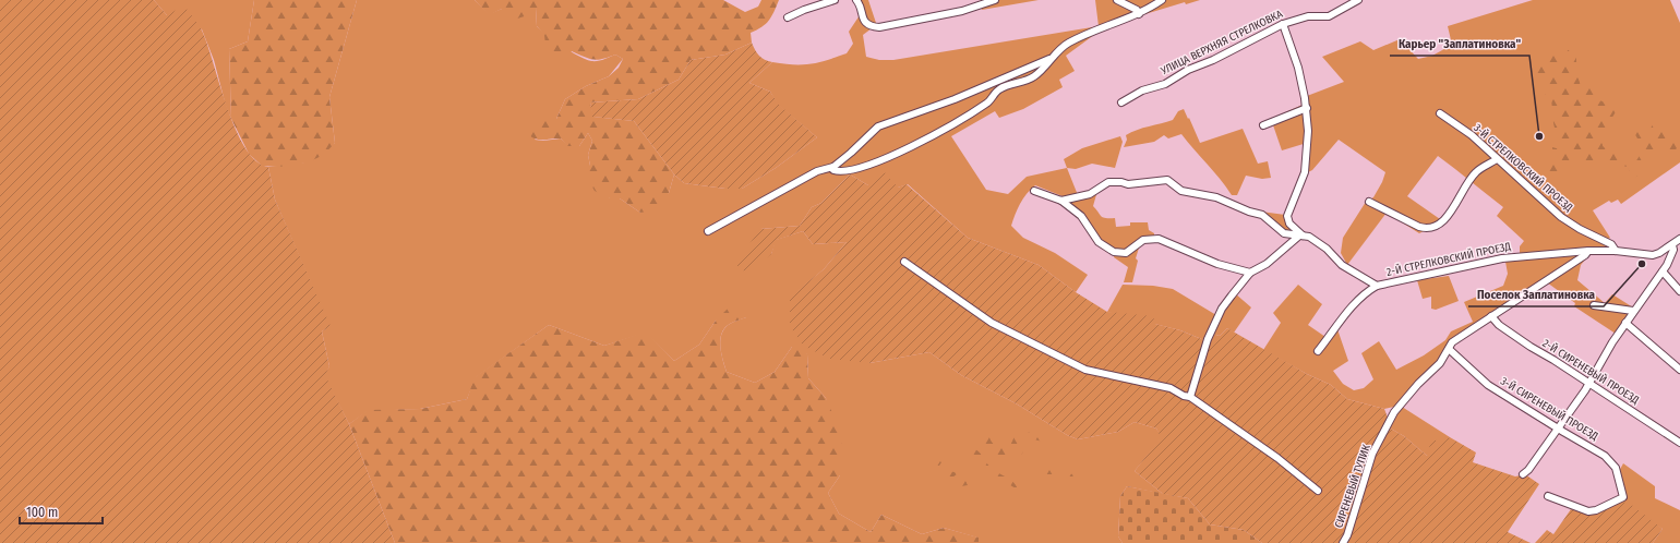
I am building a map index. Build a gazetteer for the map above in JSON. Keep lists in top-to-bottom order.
{
  "streets": {
    "street": [
      "УЛИЦА ВЕРХНЯЯ СТРЕЛКОВКА",
      "3-Й СТРЕЛКОВСКИЙ ПРОЕЗД",
      "2-Й СТРЕЛКОВСКИЙ ПРОЕЗД",
      "2-Й СИРЕНЕВЫЙ ПРОЕЗД",
      "3-Й СИРЕНЕВЫЙ ПРОЕЗД",
      "СИРЕНЕВЫЙ ТУПИК"
    ]
  },
  "crossings": [
    ["3-Й СТРЕЛКОВСКИЙ ПРОЕЗД", "2-Й СТРЕЛКОВСКИЙ ПРОЕЗД"],
    ["2-Й СТРЕЛКОВСКИЙ ПРОЕЗД", "СИРЕНЕВЫЙ ТУПИК"],
    ["2-Й СИРЕНЕВЫЙ ПРОЕЗД", "СИРЕНЕВЫЙ ТУПИК"],
    ["3-Й СИРЕНЕВЫЙ ПРОЕЗД", "СИРЕНЕВЫЙ ТУПИК"]
  ],
  "places": ["Карьер \"Заплатиновка\"", "Поселок Заплатиновка"],
  "scale_bar": "100 m"
}
